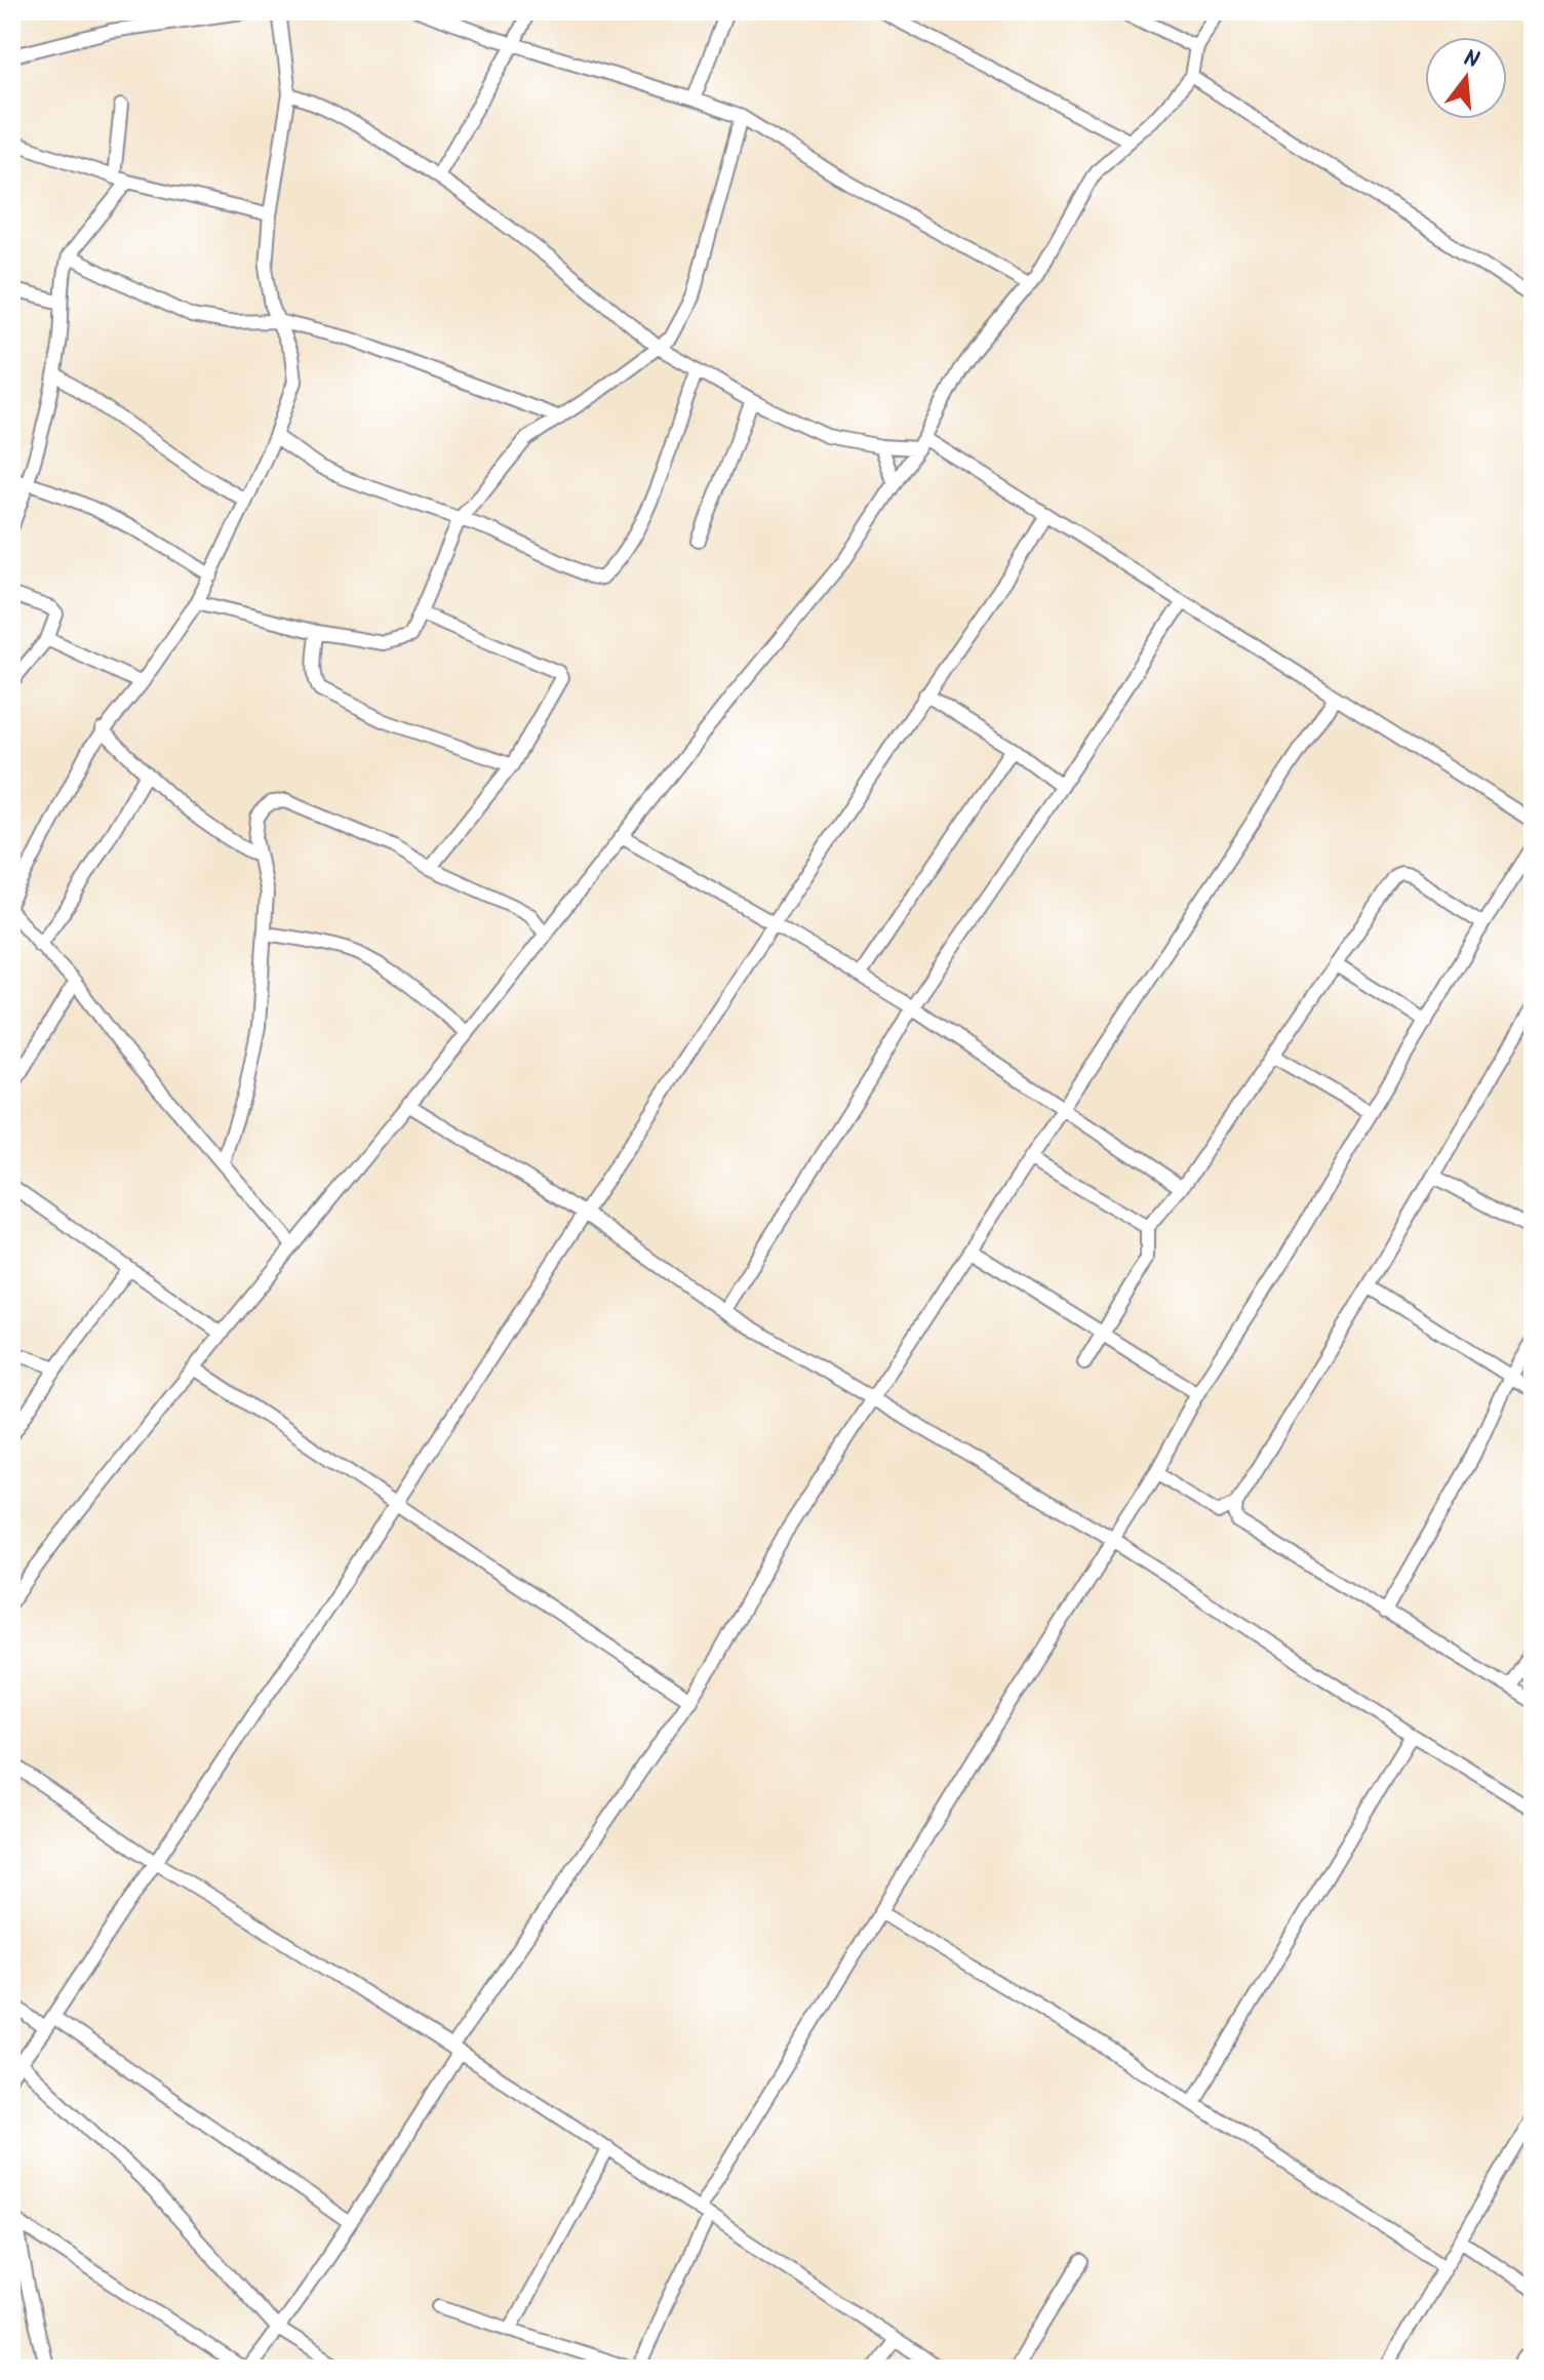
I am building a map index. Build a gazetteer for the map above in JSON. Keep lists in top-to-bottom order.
{
  "north": "top"
}
